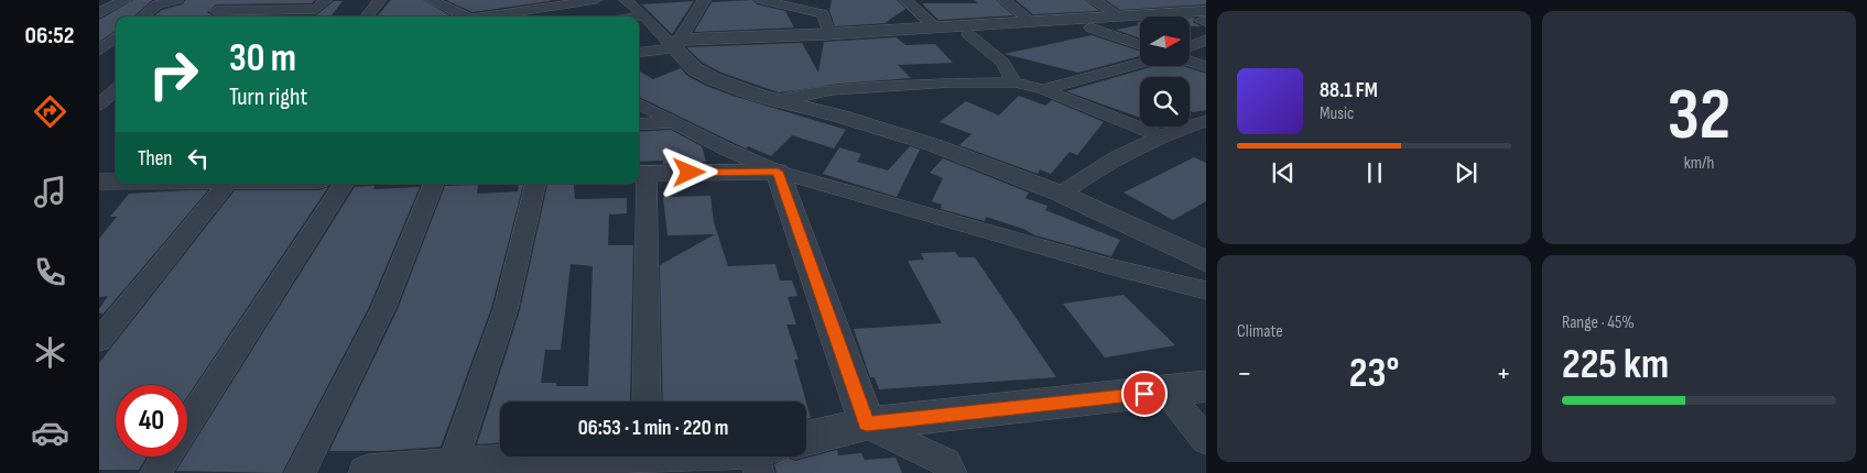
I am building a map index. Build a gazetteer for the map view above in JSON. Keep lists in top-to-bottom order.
{
  "north": "right",
  "page": {
    "tabs": "06:52",
    "tile": [
      ["32", "km/h"],
      "Climate",
      ["Range · 45%", "225 km"]
    ],
    "turn": ["30 m", "Turn right"],
    "song": ["88.1 FM", "Music"],
    "then": "Then",
    "heat": ["−", "23°", "+"],
    "limit": "40",
    "trip": "06:53 · 1 min · 220 m"
  }
}
